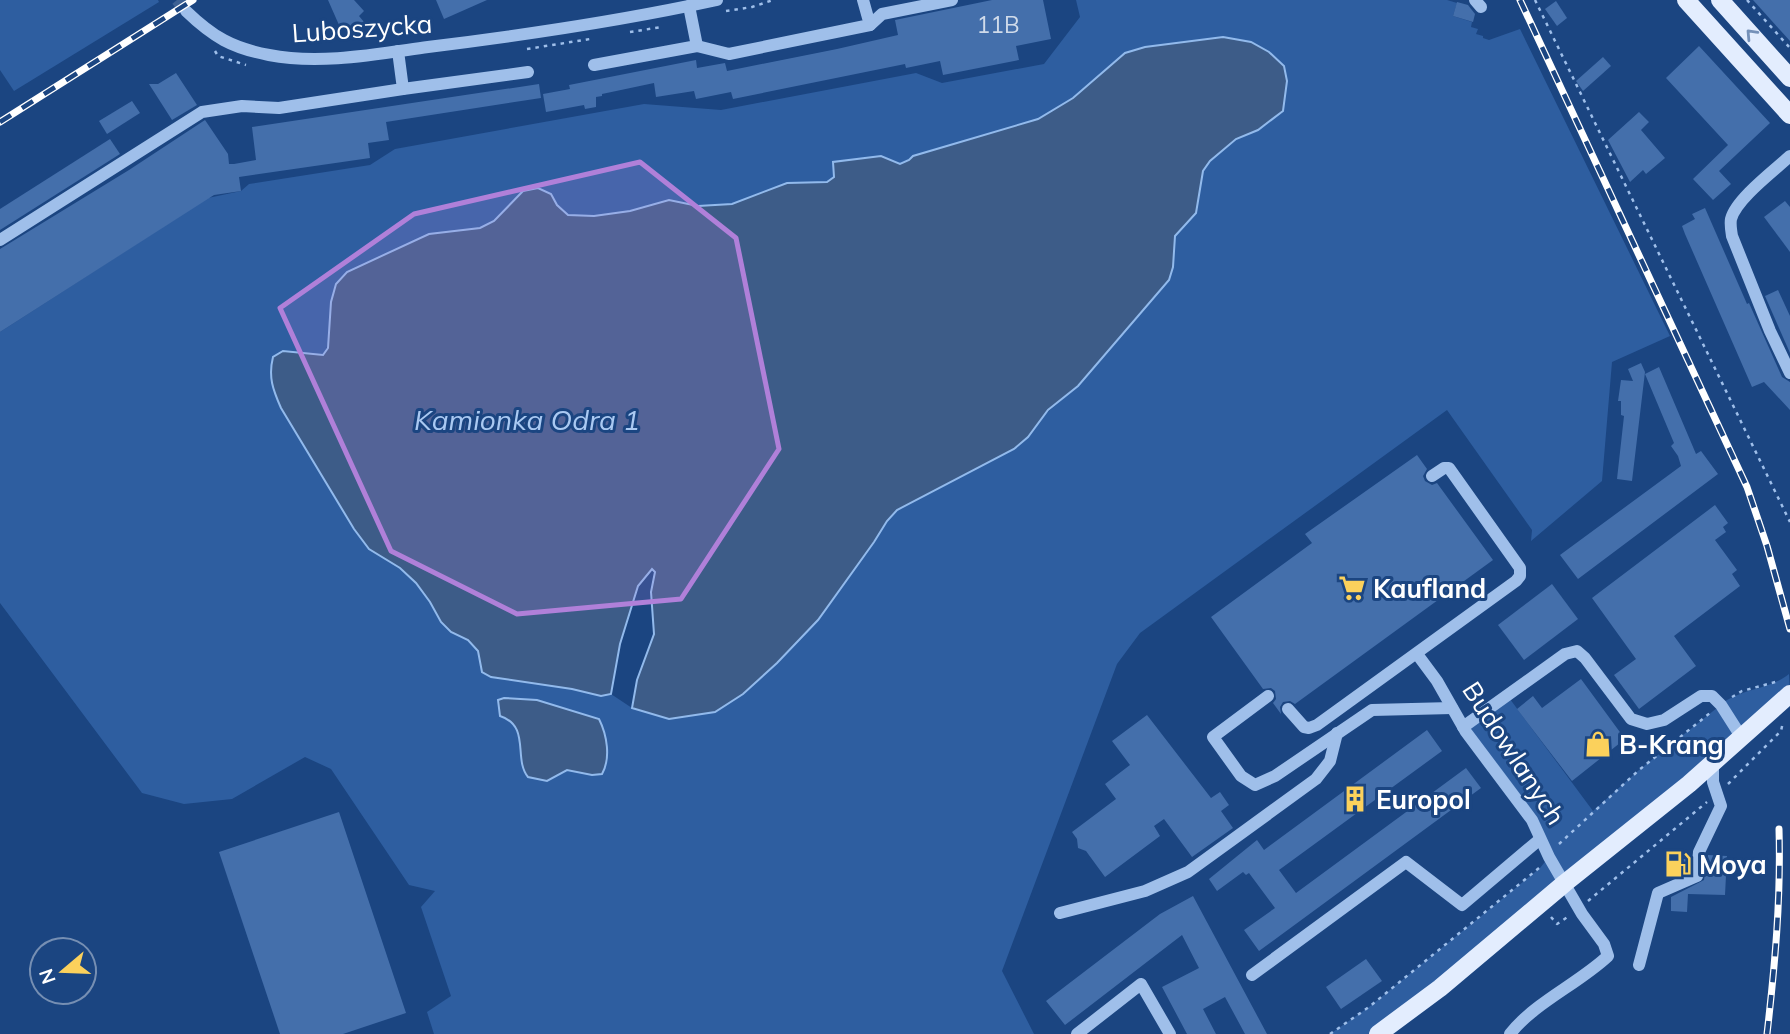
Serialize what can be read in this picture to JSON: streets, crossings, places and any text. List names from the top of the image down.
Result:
{
  "streets": {
    "street": ["Luboszycka", "Budowlanych"]
  },
  "water": ["Kamionka Odra 1"],
  "places": {
    "supermarket": ["Kaufland"],
    "shop": ["B-Krang"],
    "building": ["Europol"],
    "fuel station": ["Moya"]
  },
  "house_numbers": ["11B"],
  "north": "left"
}
